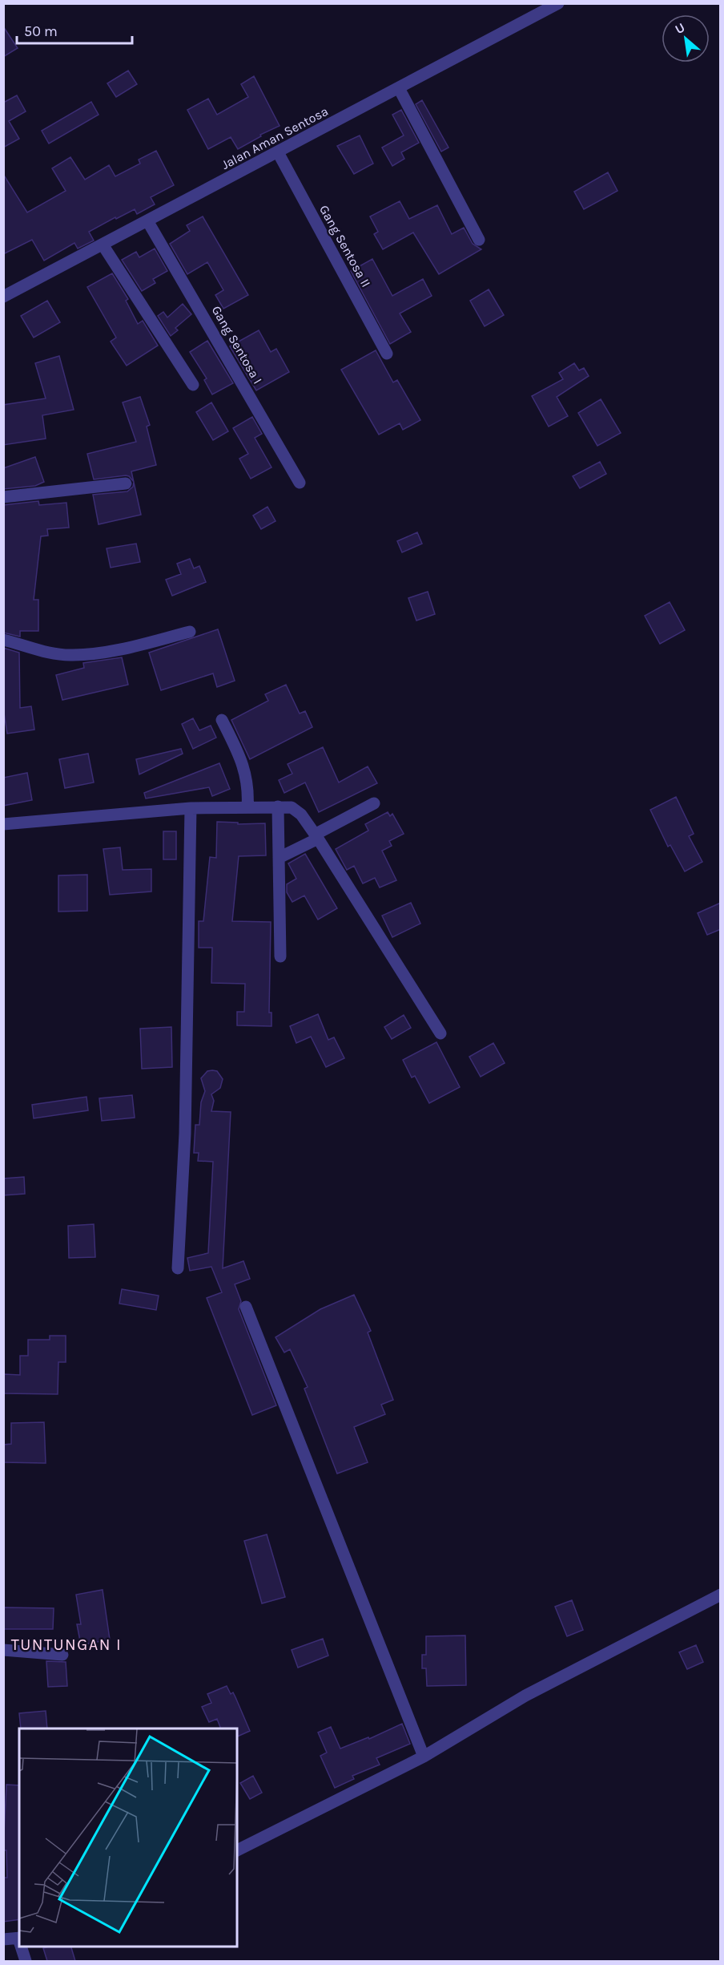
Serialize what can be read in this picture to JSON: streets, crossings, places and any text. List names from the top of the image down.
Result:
{
  "streets": {
    "street": ["Jalan Aman Sentosa", "Gang Sentosa II", "Gang Sentosa I"]
  },
  "crossings": [
    ["Jalan Aman Sentosa", "Gang Sentosa II"],
    ["Jalan Aman Sentosa", "Gang Sentosa I"]
  ],
  "districts": ["TUNTUNGAN I"],
  "scale_bar": "50 m",
  "north": "top left"
}
